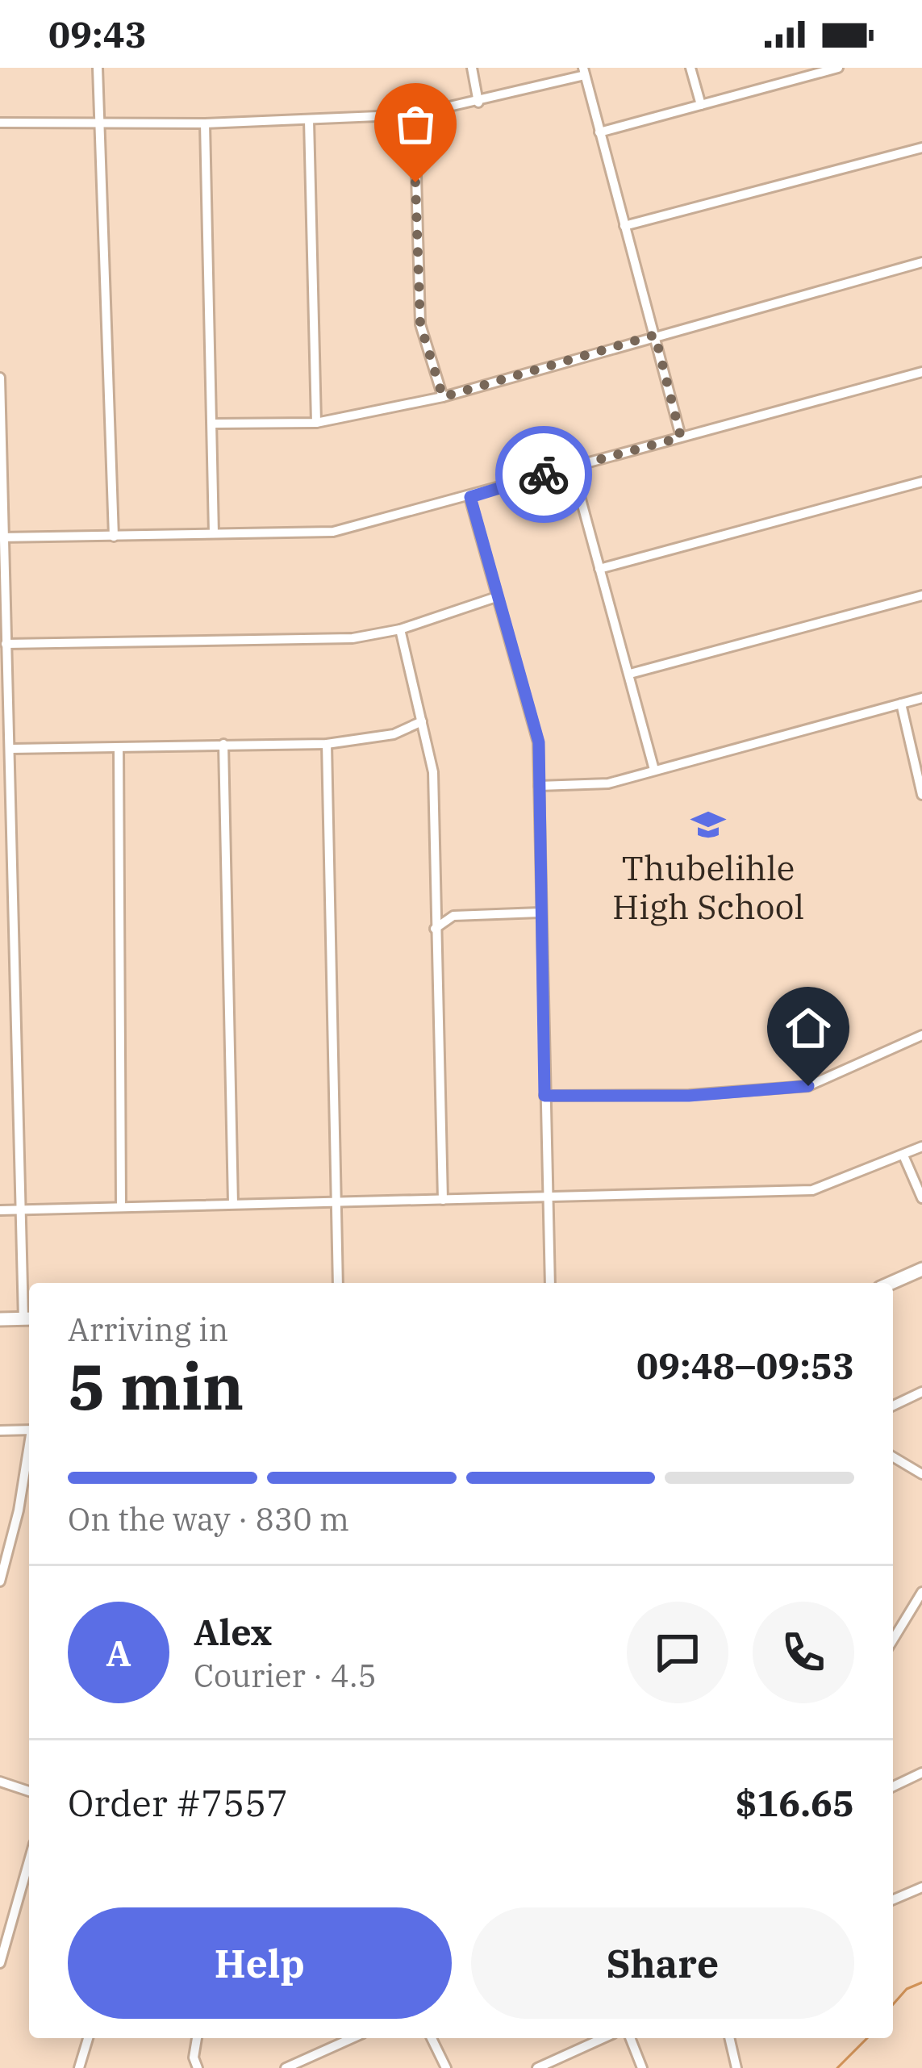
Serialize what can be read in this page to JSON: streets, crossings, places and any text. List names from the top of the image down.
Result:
{
  "places": {
    "school or university": ["Thubelihle High School"]
  },
  "page": {
    "status": "09:43",
    "heading": ["5 min", "Arriving in", "09:48–09:53"],
    "panel": [
      "Alex",
      "Courier · 4.5",
      "Order #7557",
      "$16.65"
    ],
    "bar": "On the way · 830 m",
    "round": "A",
    "buttons": ["Help", "Share"]
  }
}
